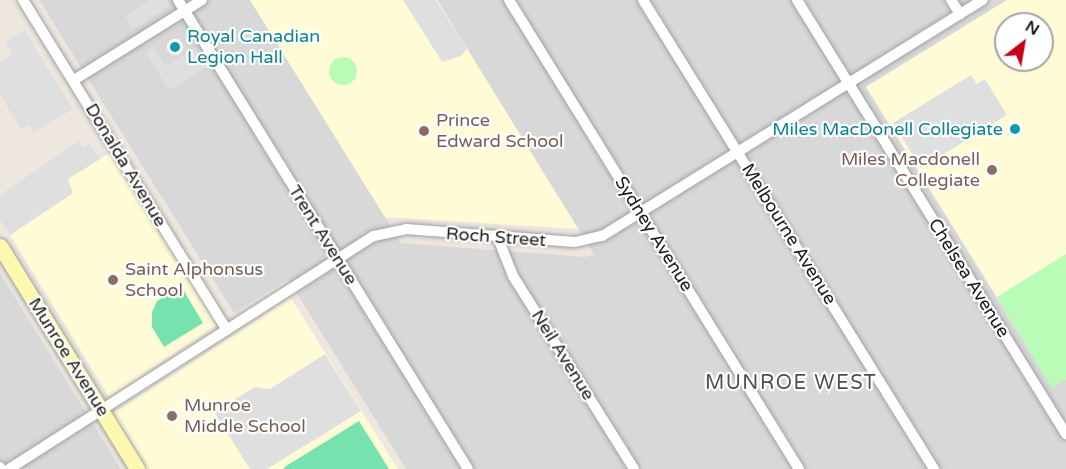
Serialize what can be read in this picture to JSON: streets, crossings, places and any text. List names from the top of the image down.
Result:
{
  "streets": {
    "street": [
      "Donalda Avenue",
      "Sydney Avenue",
      "Melbourne Avenue",
      "Trent Avenue",
      "Roch Street",
      "Chelsea Avenue",
      "Neil Avenue",
      "Munroe Avenue"
    ]
  },
  "crossings": [
    ["Donalda Avenue", "Roch Street"],
    ["Sydney Avenue", "Roch Street"],
    ["Melbourne Avenue", "Roch Street"],
    ["Trent Avenue", "Roch Street"],
    ["Roch Street", "Chelsea Avenue"],
    ["Roch Street", "Neil Avenue"],
    ["Roch Street", "Munroe Avenue"]
  ],
  "districts": ["MUNROE WEST"],
  "places": [
    "Royal Canadian Legion Hall",
    "Miles MacDonell Collegiate",
    "Prince Edward School",
    "Miles Macdonell Collegiate",
    "Saint Alphonsus School",
    "Munroe Middle School"
  ],
  "north": "top right"
}
